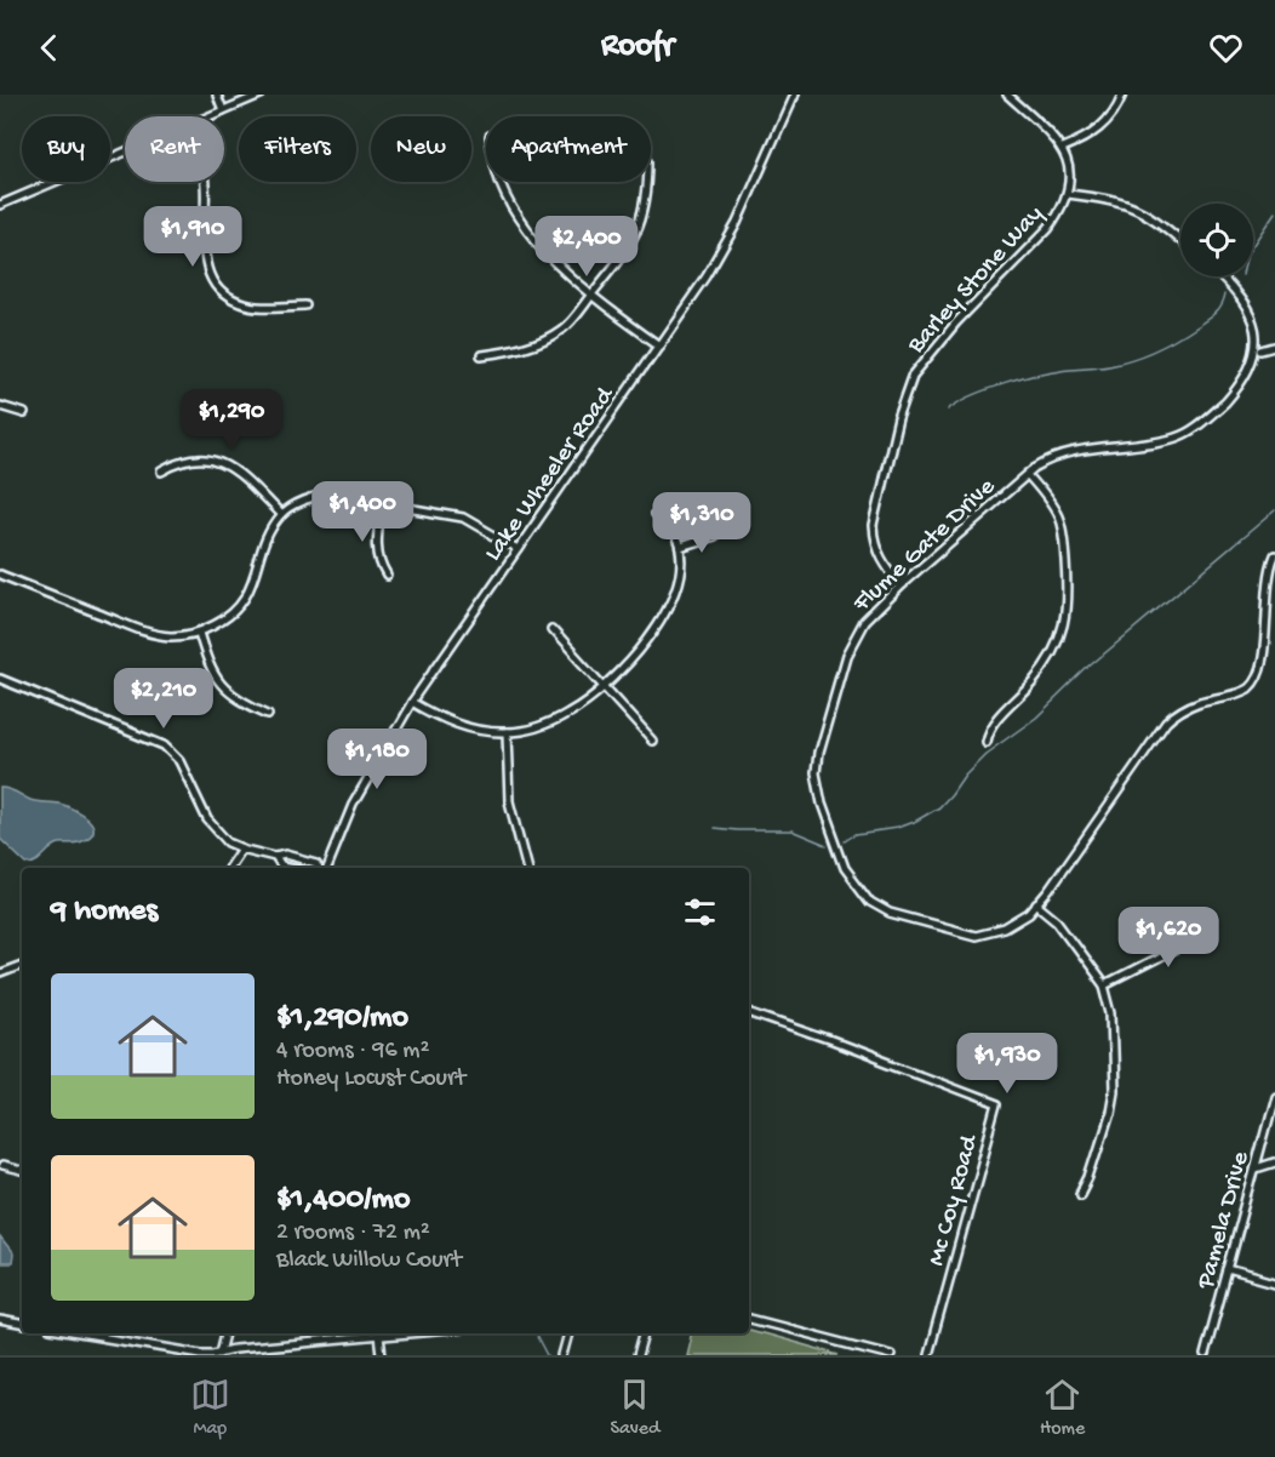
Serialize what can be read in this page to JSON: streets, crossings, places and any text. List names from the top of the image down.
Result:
{
  "streets": {
    "street": [
      "Barley Stone Way",
      "Lake Wheeler Road",
      "Flume Gate Drive",
      "Mc Coy Road",
      "Pamela Drive"
    ]
  },
  "crossings": [
    ["Barley Stone Way", "Flume Gate Drive"]
  ],
  "page": {
    "header": "Roofr",
    "chip": [
      "Buy",
      "Rent",
      "Filters",
      "New",
      "Apartment"
    ],
    "price": [
      "$1,910",
      "$2,400",
      "$1,290",
      "$1,400",
      "$1,310",
      "$2,210",
      "$1,180",
      "$1,620",
      "$1,930"
    ],
    "heading": "9 homes",
    "list": [
      {
        "name": "$1,290/mo",
        "note": "4 rooms · 96 m² · Honey Locust Court"
      },
      {
        "name": "$1,400/mo",
        "note": "2 rooms · 72 m² · Black Willow Court"
      }
    ],
    "tabs": ["Map", "Saved", "Home"]
  }
}
